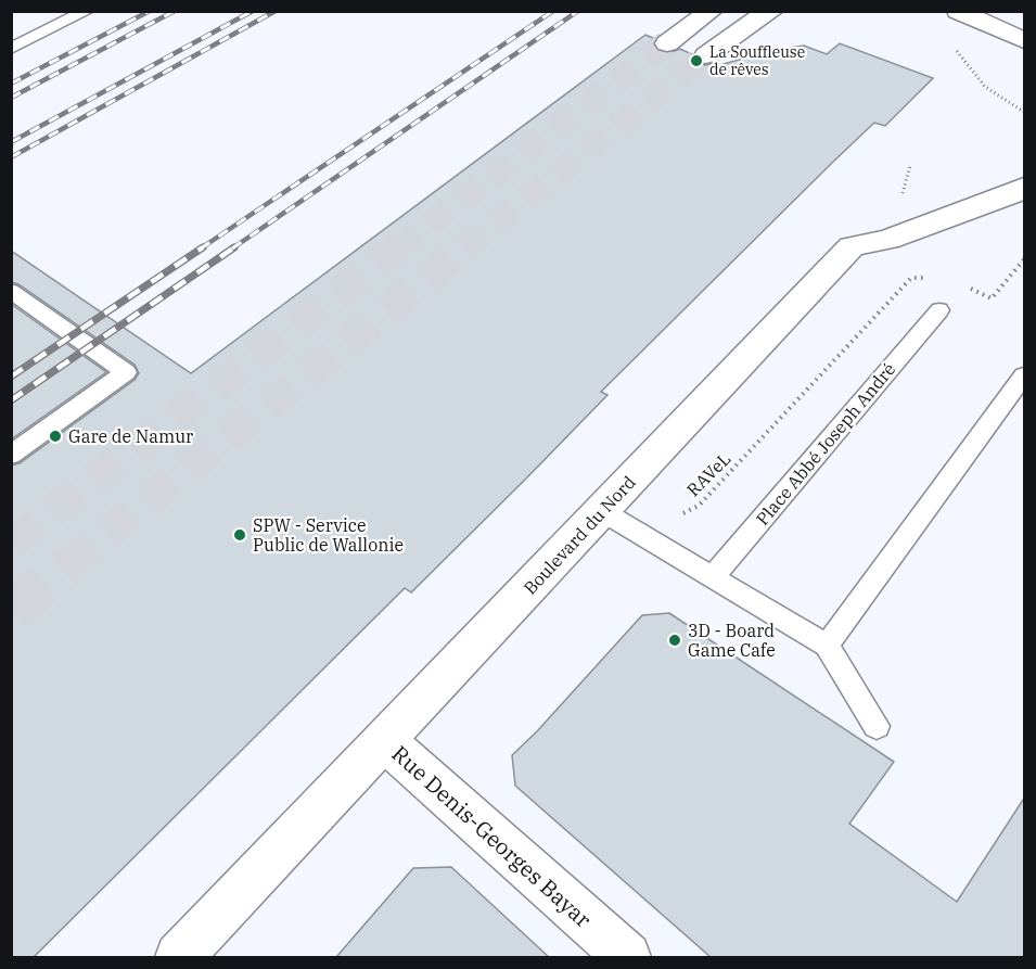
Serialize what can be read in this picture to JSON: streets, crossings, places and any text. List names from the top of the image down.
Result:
{
  "streets": {
    "street": ["Boulevard du Nord", "Rue Denis-Georges Bayar"],
    "lane": ["Place Abbé Joseph André"],
    "path": ["RAVeL"]
  },
  "crossings": [
    ["Boulevard du Nord", "Rue Denis-Georges Bayar"]
  ],
  "places": [
    "La Souffleuse de rêves",
    "Gare de Namur",
    "SPW - Service Public de Wallonie",
    "3D - Board Game Cafe"
  ]
}
